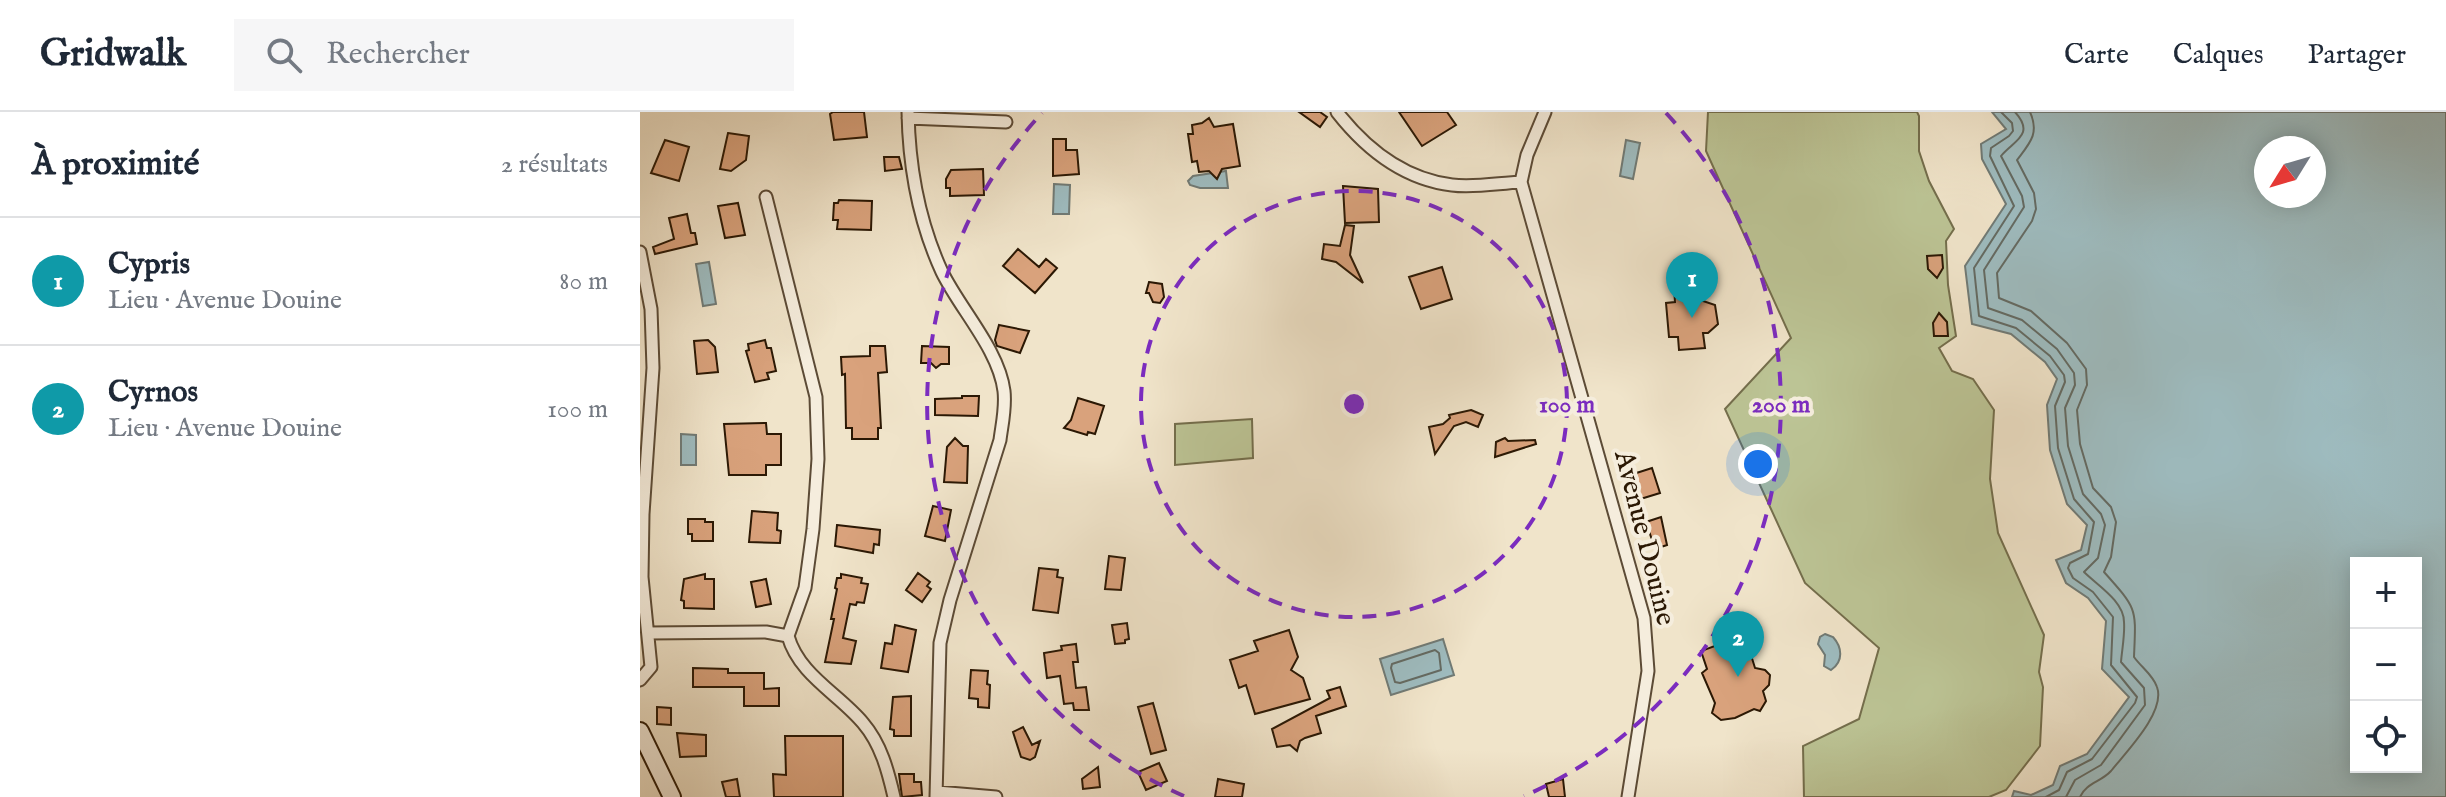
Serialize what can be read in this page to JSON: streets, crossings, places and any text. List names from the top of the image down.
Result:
{
  "streets": {
    "street": ["Avenue Douine"]
  },
  "north": "bottom left",
  "page": {
    "header": "Gridwalk",
    "search": "Rechercher",
    "nav": ["Carte", "Calques", "Partager"],
    "heading": ["À proximité", "2 résultats"],
    "list": [
      {
        "mark": "1",
        "name": "Cypris",
        "note": "Lieu · Avenue Douine",
        "value": "80 m"
      },
      {
        "mark": "2",
        "name": "Cyrnos",
        "note": "Lieu · Avenue Douine",
        "value": "100 m"
      }
    ],
    "pins": ["1", "2"],
    "map_buttons": ["+", "−"]
  },
  "rings": ["100 m", "200 m"]
}
